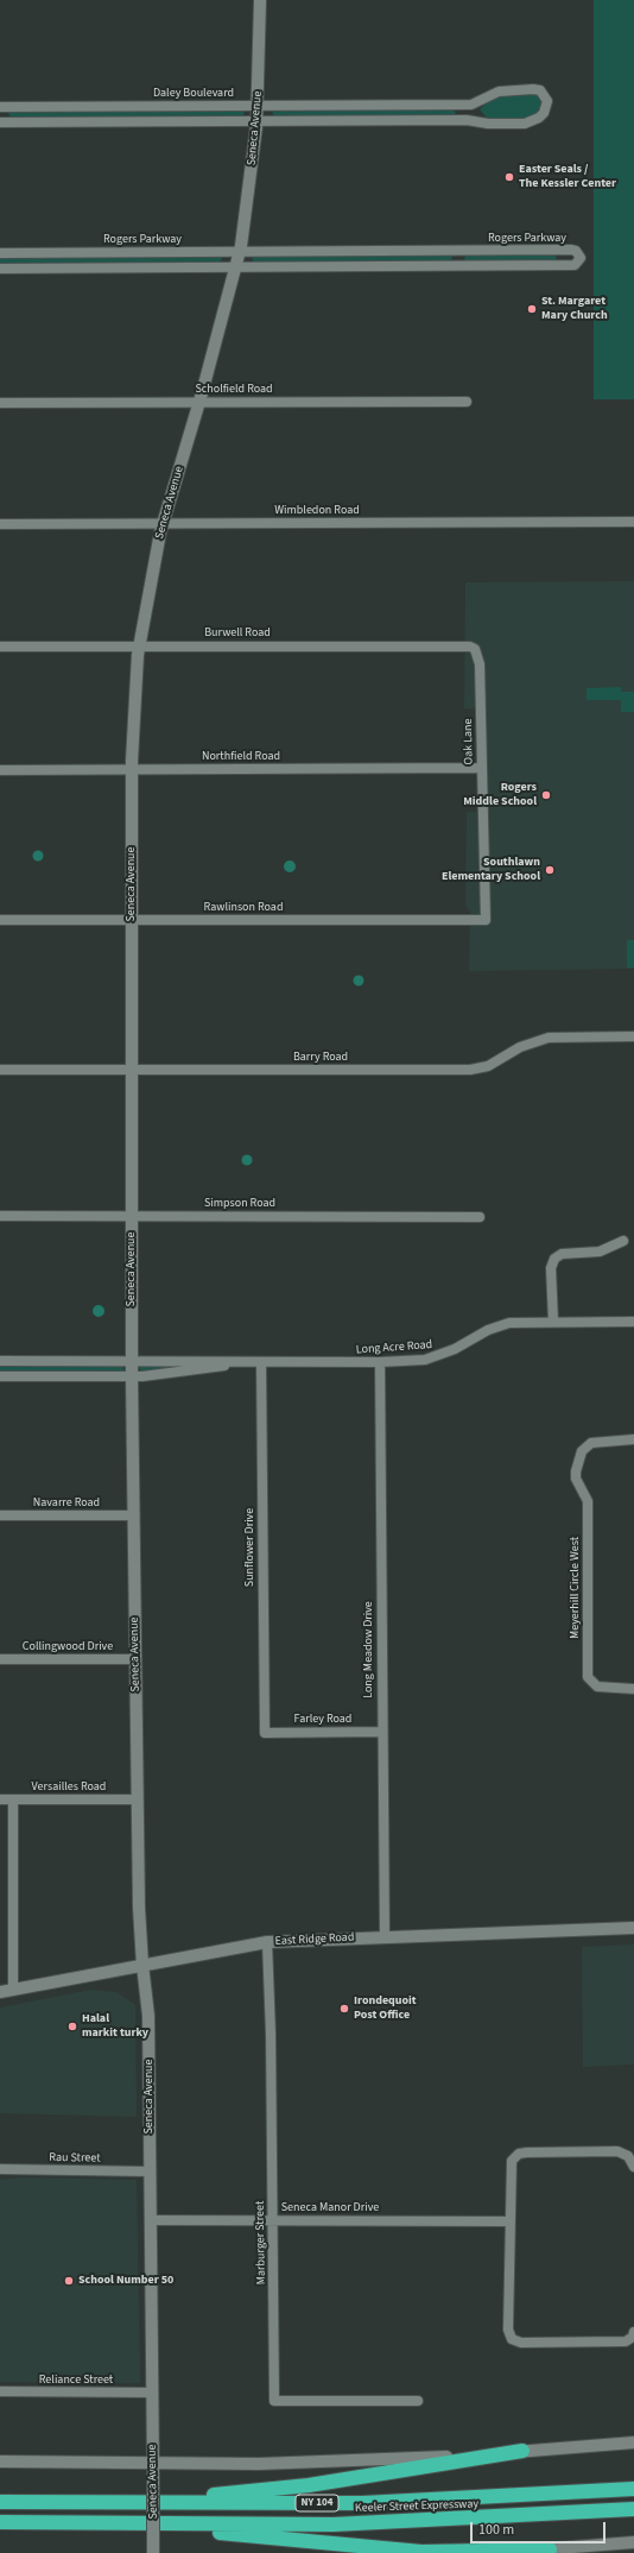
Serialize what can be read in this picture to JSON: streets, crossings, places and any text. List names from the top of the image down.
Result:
{
  "streets": {
    "highway": ["NY 104", "Keeler Street Expressway"],
    "main road": ["Seneca Avenue", "East Ridge Road"],
    "street": [
      "Daley Boulevard",
      "Rogers Parkway",
      "Scholfield Road",
      "Wimbledon Road",
      "Burwell Road",
      "Oak Lane",
      "Northfield Road",
      "Rawlinson Road",
      "Barry Road",
      "Simpson Road",
      "Long Acre Road",
      "Navarre Road",
      "Sunflower Drive",
      "Meyerhill Circle West",
      "Collingwood Drive",
      "Long Meadow Drive",
      "Farley Road",
      "Versailles Road",
      "Rau Street",
      "Seneca Manor Drive",
      "Marburger Street",
      "Reliance Street"
    ]
  },
  "crossings": [
    ["Daley Boulevard", "Seneca Avenue"],
    ["Seneca Avenue", "Rogers Parkway"],
    ["Seneca Avenue", "Scholfield Road"],
    ["Seneca Avenue", "Wimbledon Road"],
    ["Seneca Avenue", "Burwell Road"],
    ["Seneca Avenue", "Northfield Road"],
    ["Seneca Avenue", "Rawlinson Road"],
    ["Seneca Avenue", "Barry Road"],
    ["Seneca Avenue", "Simpson Road"],
    ["Seneca Avenue", "Long Acre Road"],
    ["Seneca Avenue", "Navarre Road"],
    ["Seneca Avenue", "Collingwood Drive"],
    ["Seneca Avenue", "Versailles Road"],
    ["Seneca Avenue", "East Ridge Road"],
    ["Seneca Avenue", "Rau Street"],
    ["Seneca Avenue", "Seneca Manor Drive"],
    ["Seneca Avenue", "Reliance Street"],
    ["Burwell Road", "Oak Lane"],
    ["Oak Lane", "Northfield Road"],
    ["Oak Lane", "Rawlinson Road"],
    ["Long Acre Road", "Sunflower Drive"],
    ["Long Acre Road", "Long Meadow Drive"],
    ["Sunflower Drive", "Farley Road"],
    ["Long Meadow Drive", "Farley Road"],
    ["Long Meadow Drive", "East Ridge Road"],
    ["East Ridge Road", "Marburger Street"],
    ["Seneca Manor Drive", "Marburger Street"]
  ],
  "places": [
    "Easter Seals / The Kessler Center",
    "St. Margaret Mary Church",
    "Rogers Middle School",
    "Southlawn Elementary School",
    "Irondequoit Post Office",
    "Halal markit turky",
    "School Number 50"
  ],
  "scale_bar": "100 m"
}
